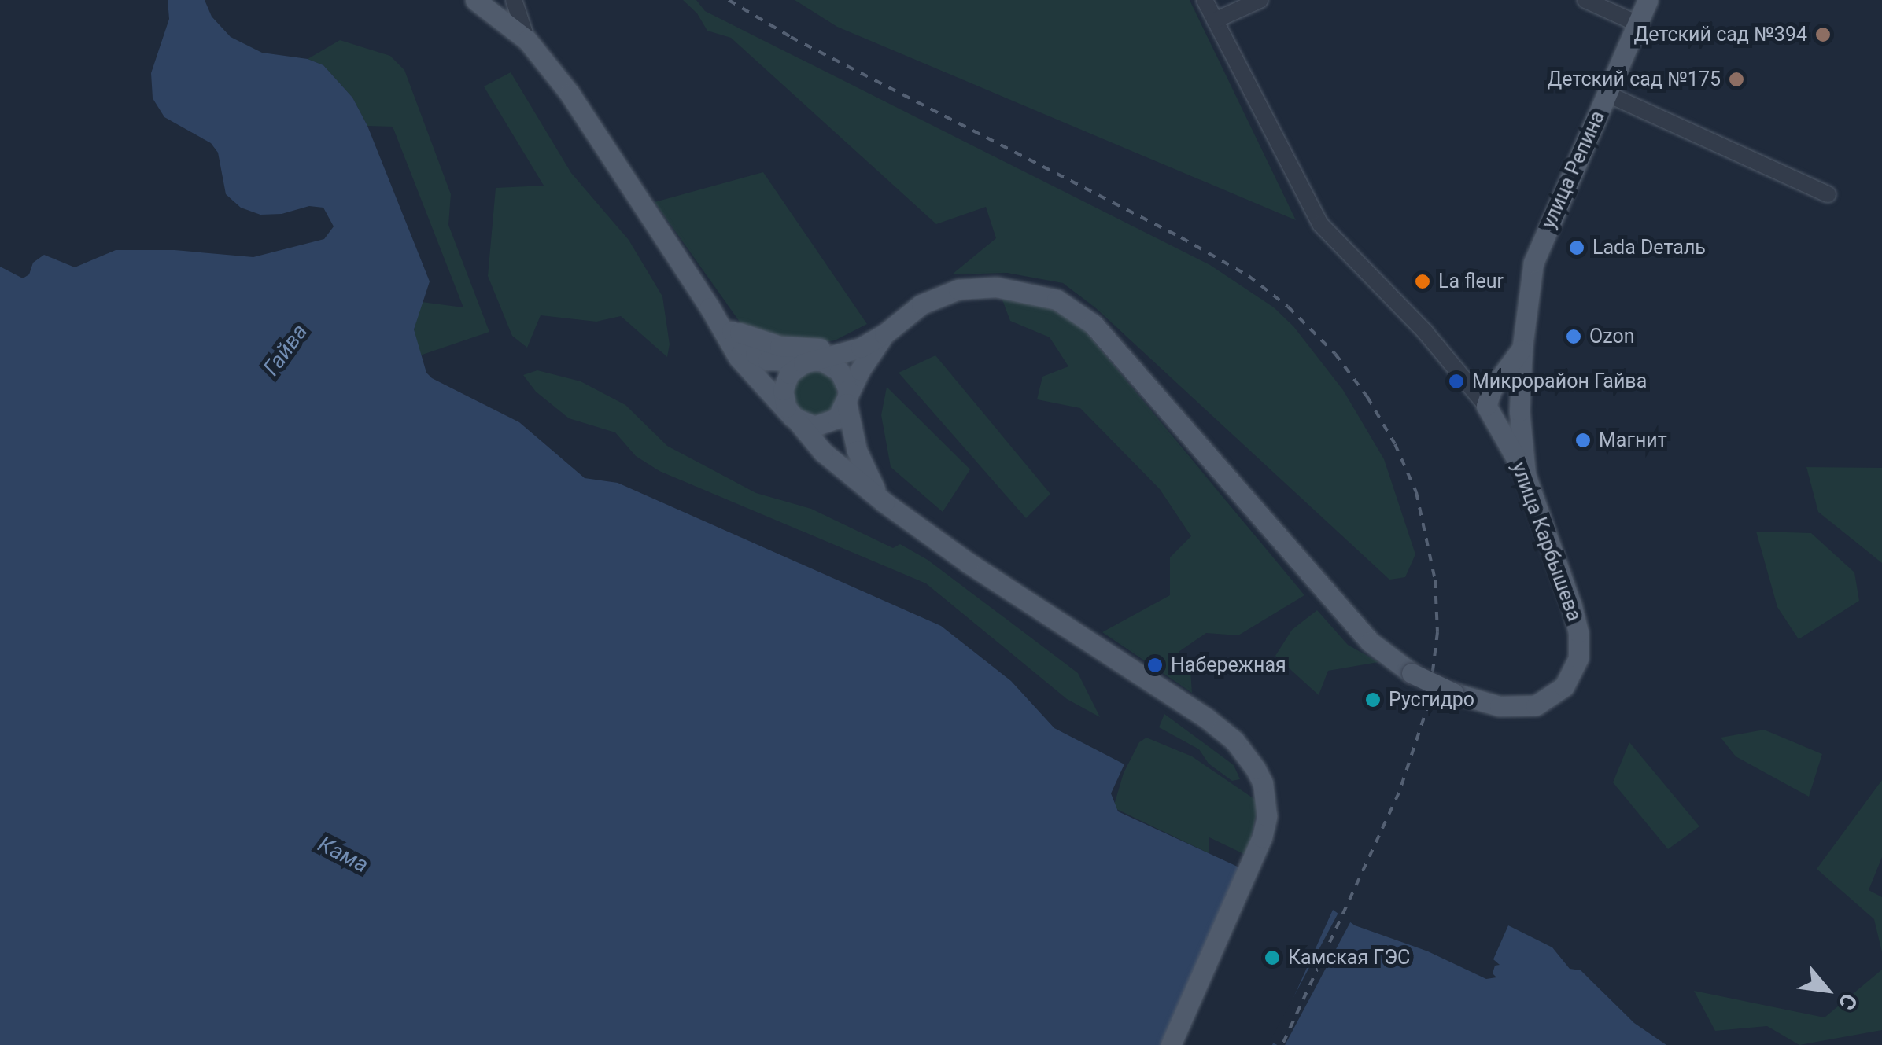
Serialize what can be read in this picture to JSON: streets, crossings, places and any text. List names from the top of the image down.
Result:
{
  "streets": {
    "main road": ["улица Репина", "улица Карбышева"]
  },
  "crossings": [
    ["улица Репина", "улица Карбышева"]
  ],
  "water": ["Гайва", "Кама"],
  "places": [
    "Детский сад №394",
    "Детский сад №175",
    "Lada Dеталь",
    "La fleur",
    "Ozon",
    "Микрорайон Гайва",
    "Магнит",
    "Набережная",
    "Русгидро",
    "Камская ГЭС"
  ],
  "north": "bottom right"
}
